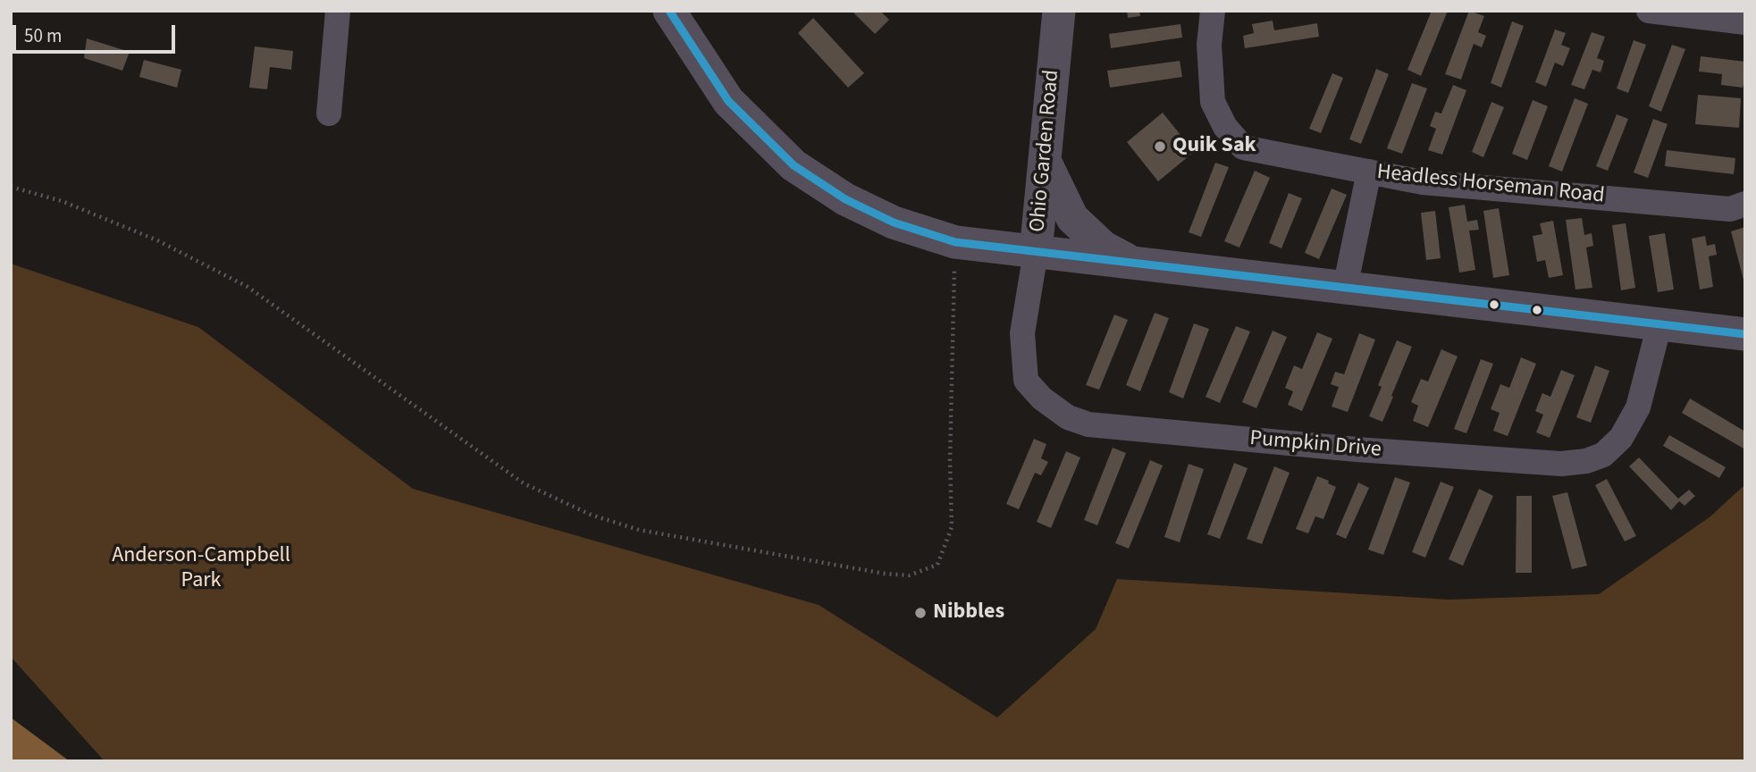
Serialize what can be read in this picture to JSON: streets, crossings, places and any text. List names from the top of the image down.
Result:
{
  "streets": {
    "street": ["Ohio Garden Road", "Headless Horseman Road", "Pumpkin Drive"]
  },
  "crossings": [
    ["Ohio Garden Road", "Pumpkin Drive"]
  ],
  "parks": ["Anderson-Campbell Park"],
  "places": ["Quik Sak", "Nibbles"],
  "scale_bar": "50 m"
}
